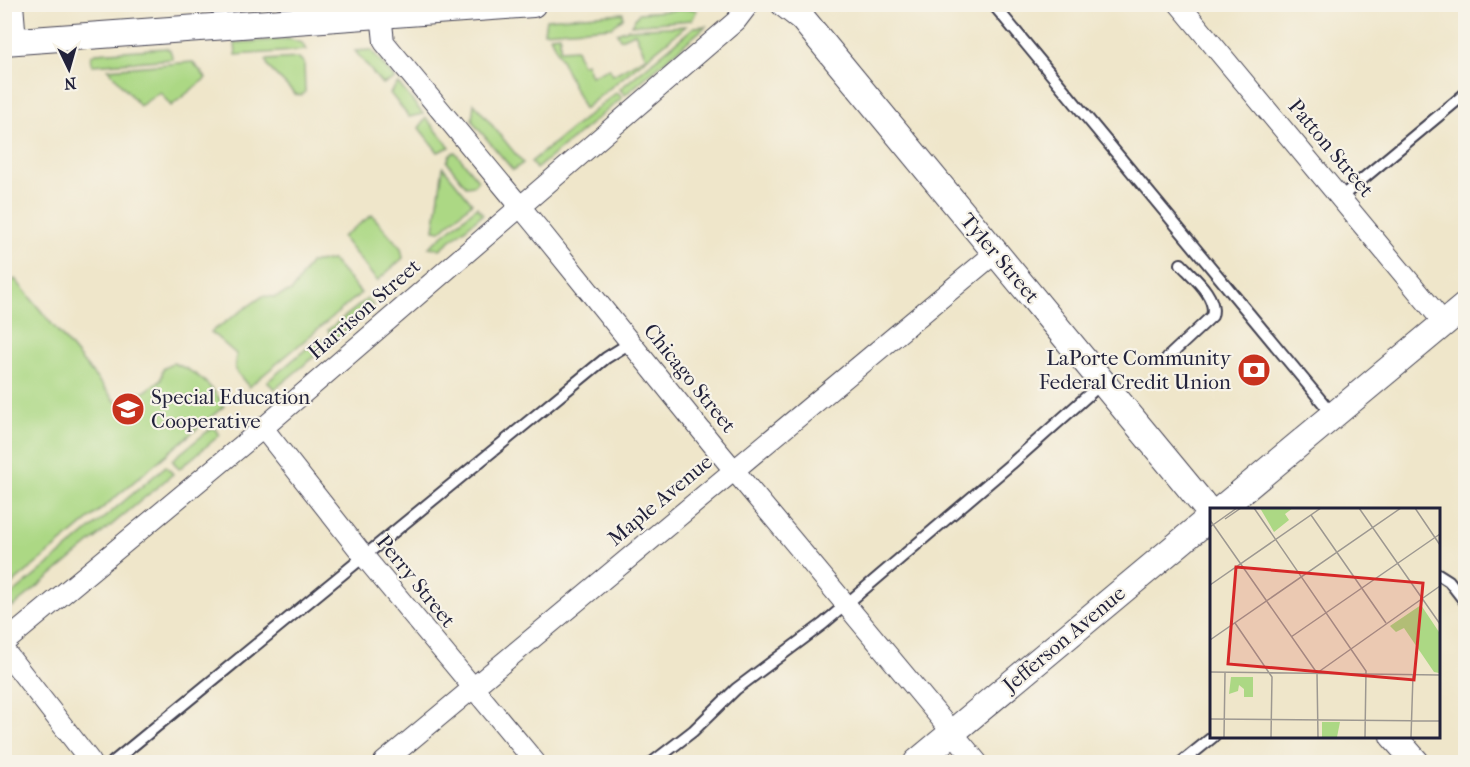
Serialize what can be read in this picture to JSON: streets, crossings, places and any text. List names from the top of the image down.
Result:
{
  "streets": {
    "street": [
      "Patton Street",
      "Tyler Street",
      "Harrison Street",
      "Chicago Street",
      "Maple Avenue",
      "Perry Street",
      "Jefferson Avenue"
    ]
  },
  "crossings": [
    ["Tyler Street", "Maple Avenue"],
    ["Harrison Street", "Chicago Street"],
    ["Harrison Street", "Perry Street"],
    ["Chicago Street", "Maple Avenue"],
    ["Chicago Street", "Jefferson Avenue"],
    ["Maple Avenue", "Perry Street"]
  ],
  "places": {
    "bank": ["LaPorte Community Federal Credit Union"],
    "school or university": ["Special Education Cooperative"]
  },
  "north": "bottom"
}
